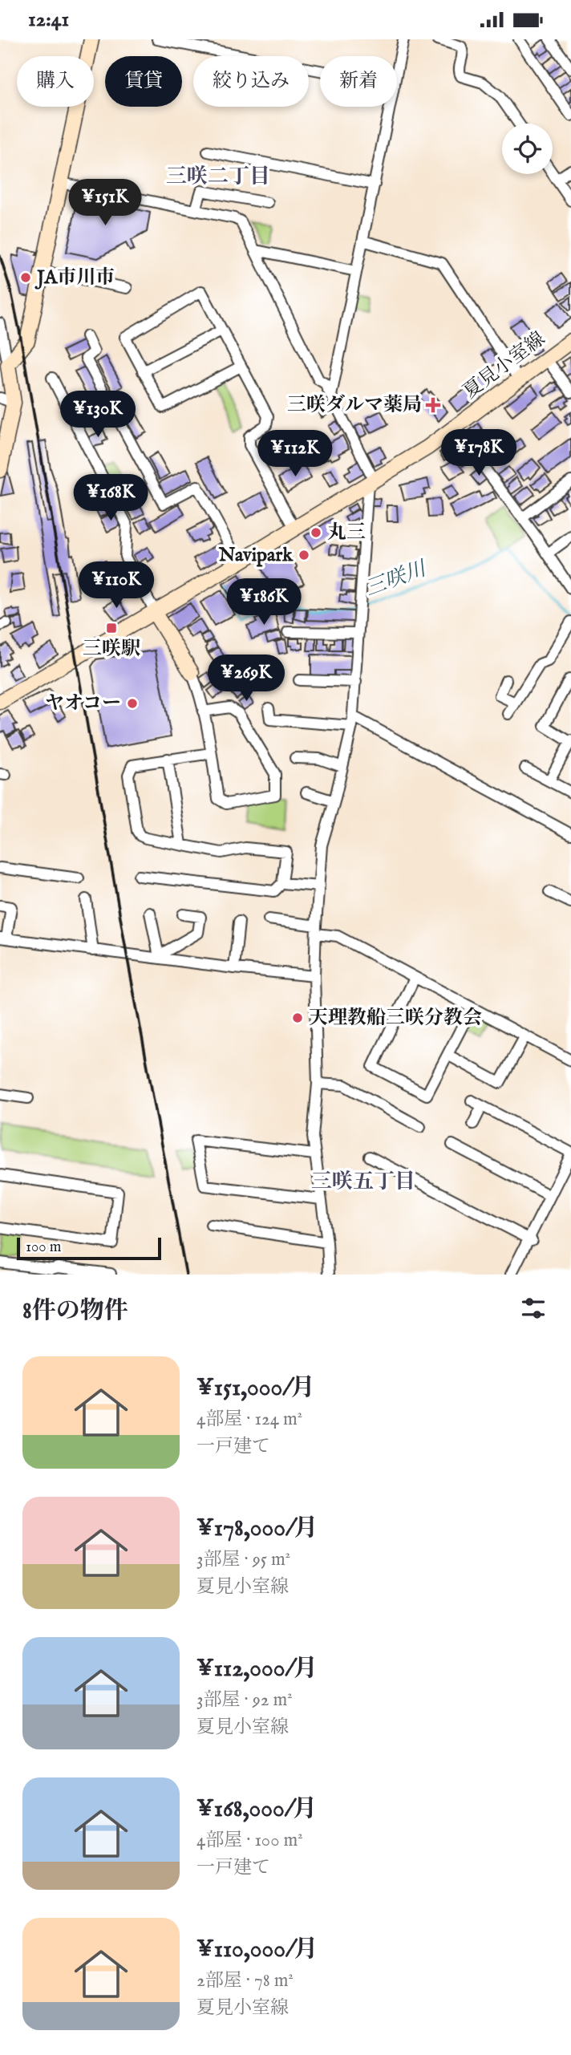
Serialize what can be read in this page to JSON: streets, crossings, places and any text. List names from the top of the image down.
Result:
{
  "streets": {
    "main road": ["夏見小室線"]
  },
  "districts": ["三咲二丁目", "三咲五丁目"],
  "water": ["三咲川"],
  "places": {
    "other": [
      "JA市川市",
      "丸三",
      "Navipark",
      "ヤオコー",
      "天理教船三咲分教会"
    ],
    "health": ["三咲ダルマ薬局"],
    "transit": ["三咲駅"]
  },
  "scale_bar": "100 m",
  "page": {
    "status": "12:41",
    "chip": [
      "購入",
      "賃貸",
      "絞り込み",
      "新着"
    ],
    "price": [
      "¥151K",
      "¥130K",
      "¥178K",
      "¥112K",
      "¥168K",
      "¥110K",
      "¥186K",
      "¥269K"
    ],
    "scale": "100 m",
    "heading": "8件の物件",
    "list": [
      {
        "name": "¥151,000/月",
        "note": "4部屋 · 124 m² · 一戸建て"
      },
      {
        "name": "¥178,000/月",
        "note": "3部屋 · 95 m² · 夏見小室線"
      },
      {
        "name": "¥112,000/月",
        "note": "3部屋 · 92 m² · 夏見小室線"
      },
      {
        "name": "¥168,000/月",
        "note": "4部屋 · 100 m² · 一戸建て"
      },
      {
        "name": "¥110,000/月",
        "note": "2部屋 · 78 m² · 夏見小室線"
      }
    ]
  }
}
